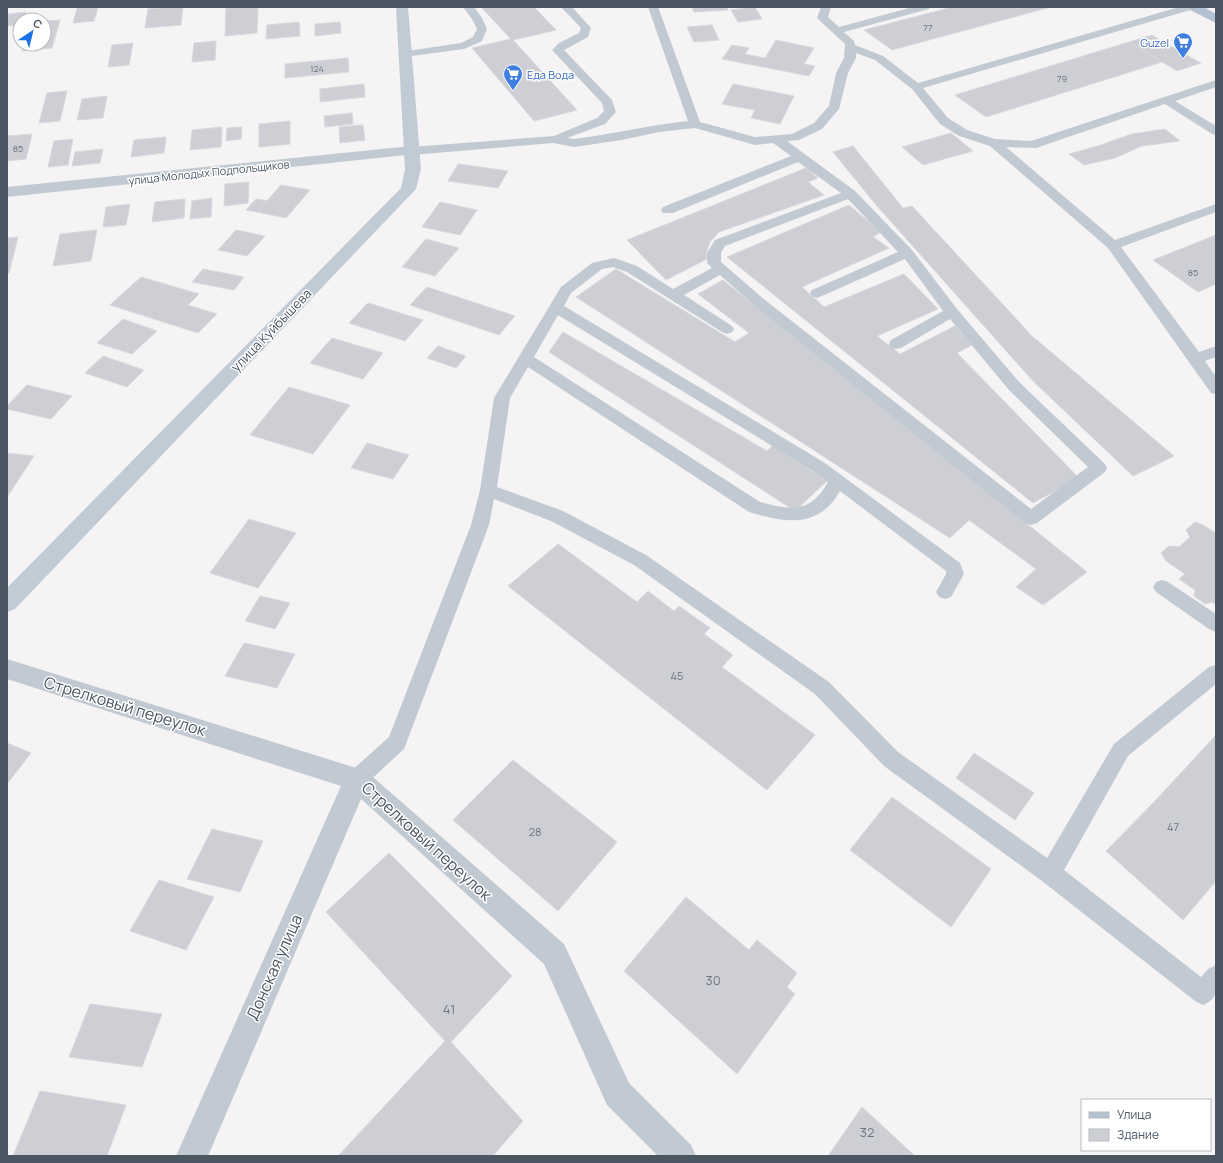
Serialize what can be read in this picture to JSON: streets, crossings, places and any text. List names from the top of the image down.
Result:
{
  "streets": {
    "main road": ["улица Куйбышева"],
    "street": ["улица Молодых Подпольщиков", "Стрелковый переулок", "Донская улица"]
  },
  "crossings": [
    ["улица Молодых Подпольщиков", "улица Куйбышева"],
    ["Стрелковый переулок", "Донская улица"]
  ],
  "places": {
    "supermarket": ["Guzel", "Еда Вода"]
  },
  "house_numbers": [
    "77",
    "124",
    "79",
    "85",
    "85",
    "45",
    "47",
    "28",
    "30",
    "41",
    "32"
  ],
  "legend": ["Улица", "Здание"],
  "north": "top right"
}
